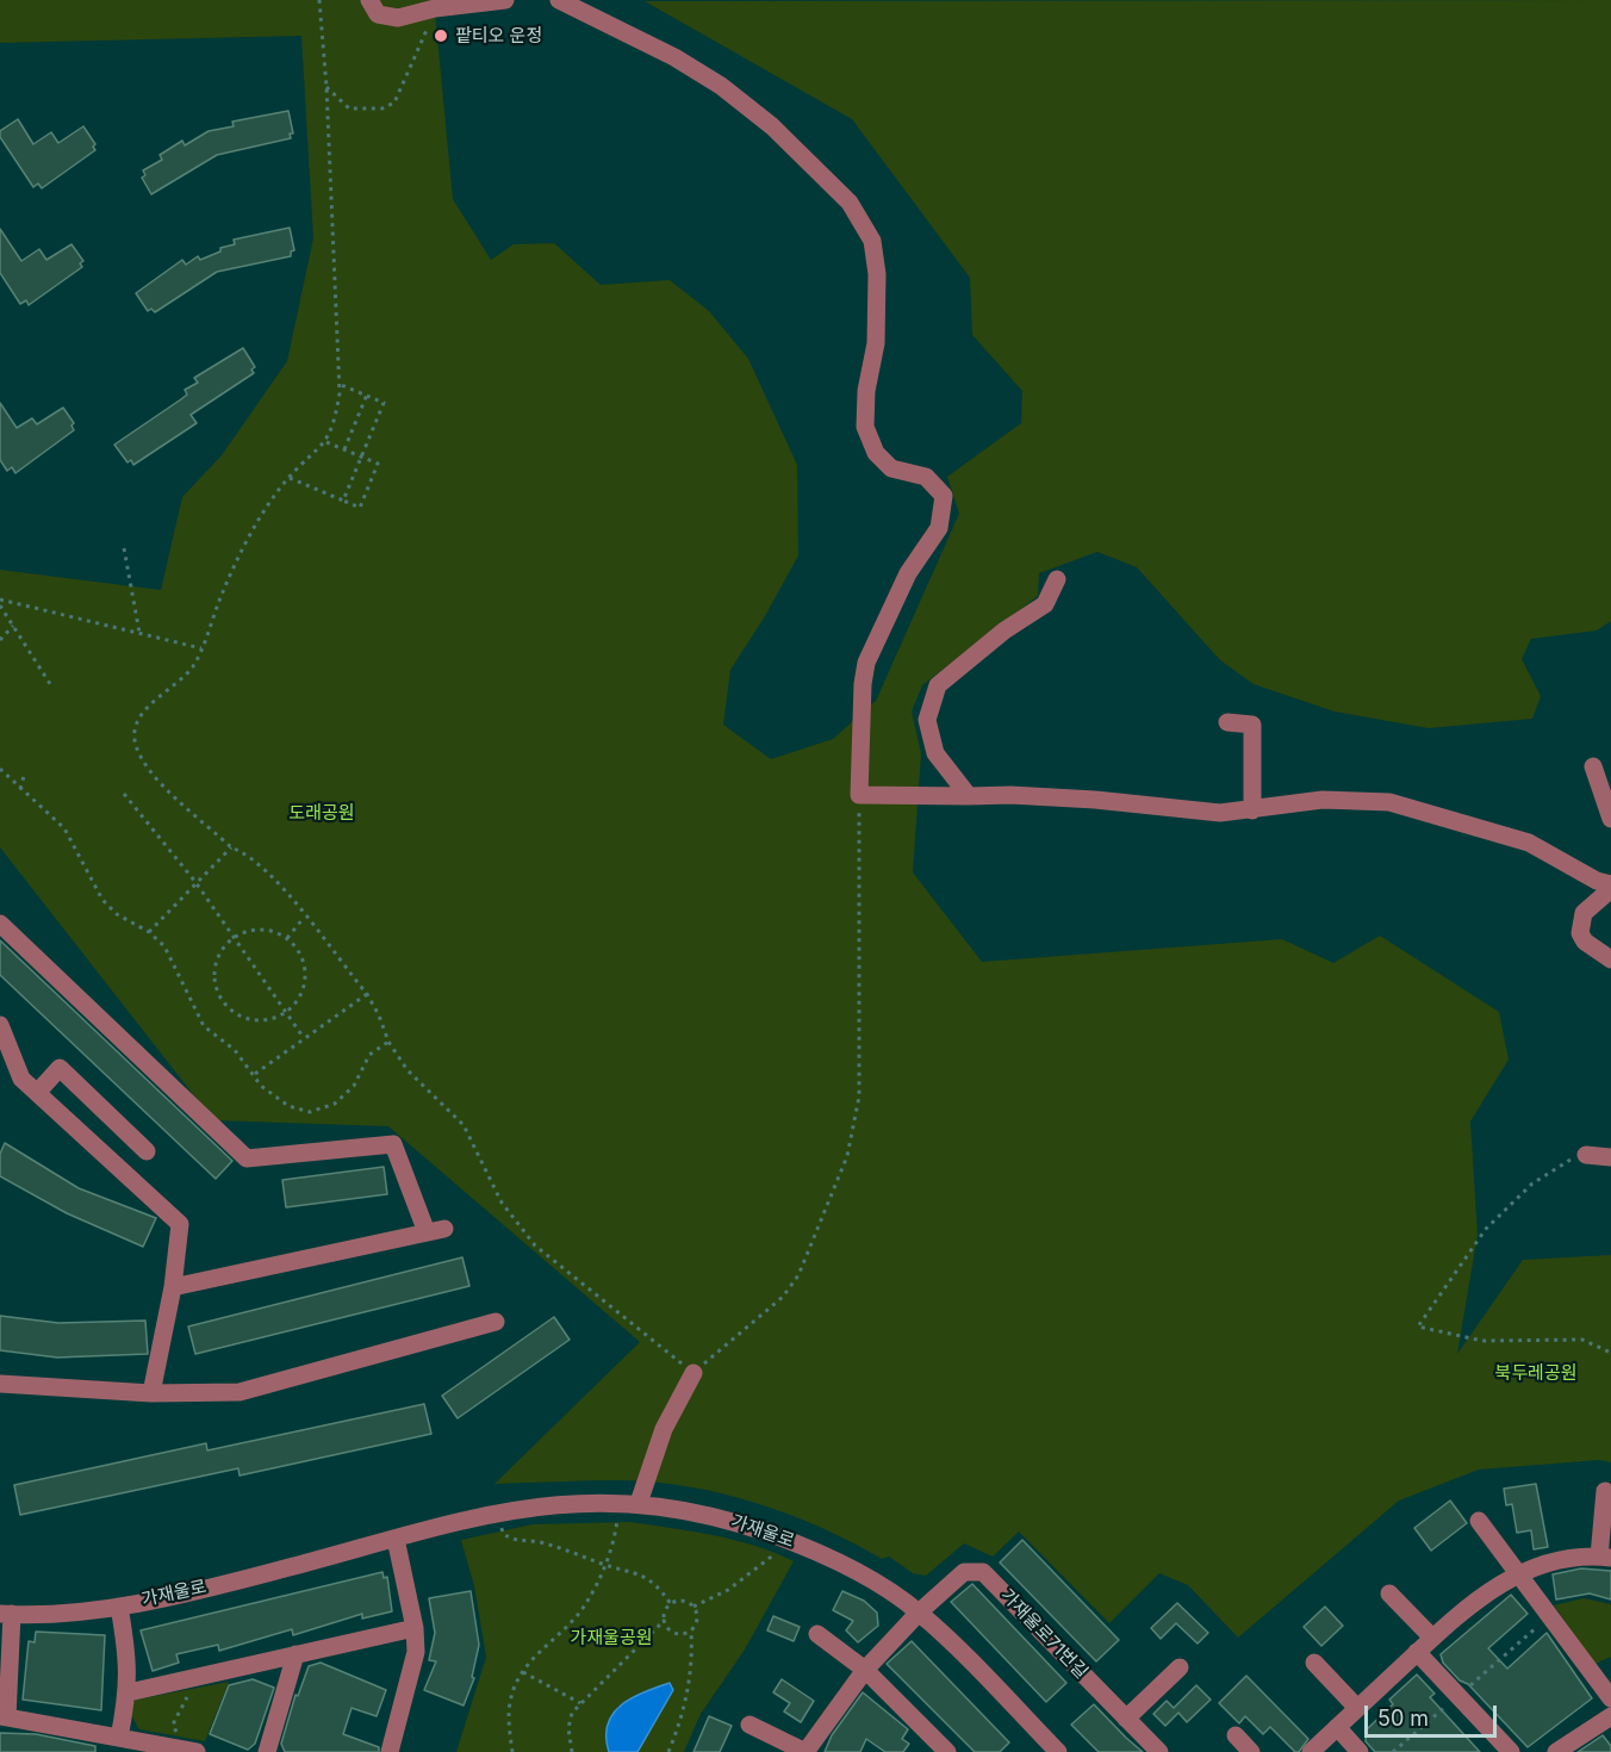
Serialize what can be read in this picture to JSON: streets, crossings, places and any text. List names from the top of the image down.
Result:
{
  "streets": {
    "street": ["가재울로", "가재울로71번길"]
  },
  "crossings": [
    ["가재울로", "가재울로71번길"]
  ],
  "parks": ["도래공원", "북두레공원", "가재울공원"],
  "places": ["팥티오 운정"],
  "scale_bar": "50 m"
}
